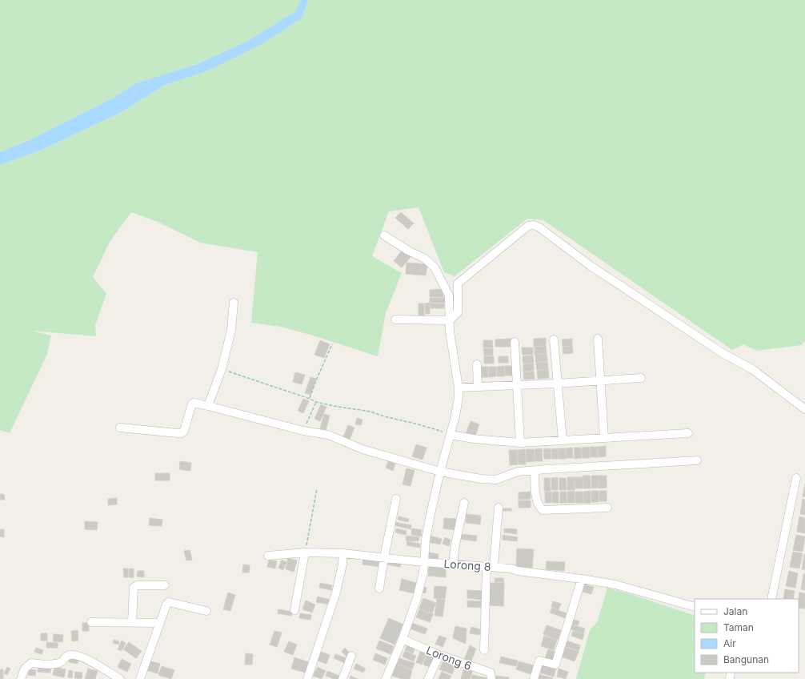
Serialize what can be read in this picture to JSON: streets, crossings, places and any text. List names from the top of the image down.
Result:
{
  "streets": {
    "street": ["Lorong 8", "Lorong 6"]
  },
  "legend": [
    "Jalan",
    "Taman",
    "Air",
    "Bangunan"
  ]
}
